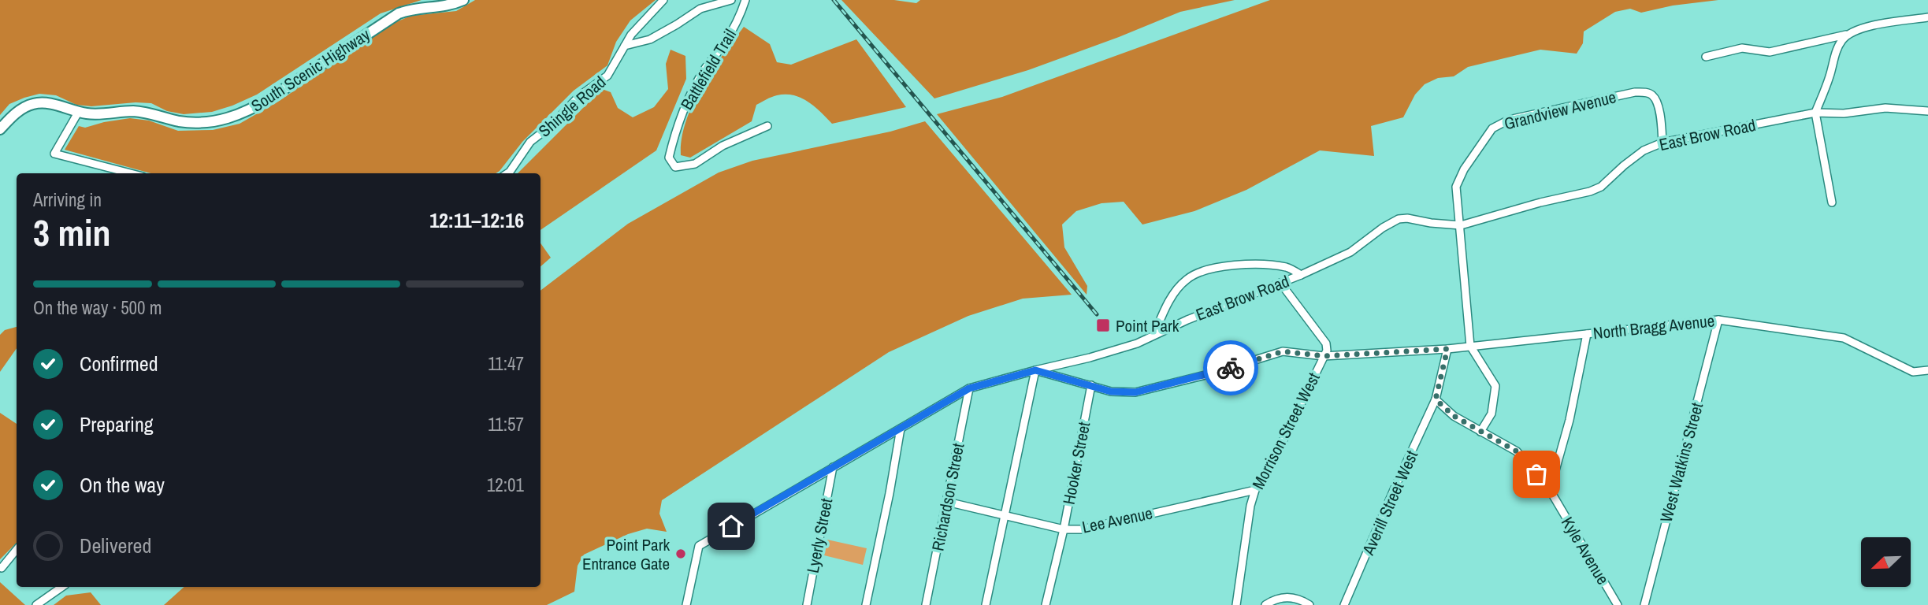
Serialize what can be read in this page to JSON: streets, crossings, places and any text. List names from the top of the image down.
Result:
{
  "streets": {
    "main road": ["South Scenic Highway"],
    "street": [
      "Battlefield Trail",
      "Shingle Road",
      "Grandview Avenue",
      "East Brow Road",
      "North Bragg Avenue",
      "Morrison Street West",
      "West Watkins Street",
      "Hooker Street",
      "Richardson Street",
      "Averill Street West",
      "Lee Avenue",
      "Lyerly Street",
      "Kyle Avenue"
    ]
  },
  "crossings": [
    ["Grandview Avenue", "East Brow Road"],
    ["East Brow Road", "Richardson Street"],
    ["East Brow Road", "Lyerly Street"],
    ["North Bragg Avenue", "West Watkins Street"],
    ["North Bragg Avenue", "Averill Street West"],
    ["Morrison Street West", "Lee Avenue"],
    ["Hooker Street", "Lee Avenue"],
    ["Richardson Street", "Lee Avenue"],
    ["Averill Street West", "Kyle Avenue"]
  ],
  "places": {
    "transit": ["Point Park"],
    "other": ["Point Park Entrance Gate"]
  },
  "north": "bottom left",
  "page": {
    "heading": ["3 min", "Arriving in", "12:11–12:16"],
    "bar": "On the way · 500 m",
    "list": [
      ["Confirmed", "11:47"],
      ["Preparing", "11:57"],
      ["On the way", "12:01"],
      "Delivered"
    ]
  }
}
